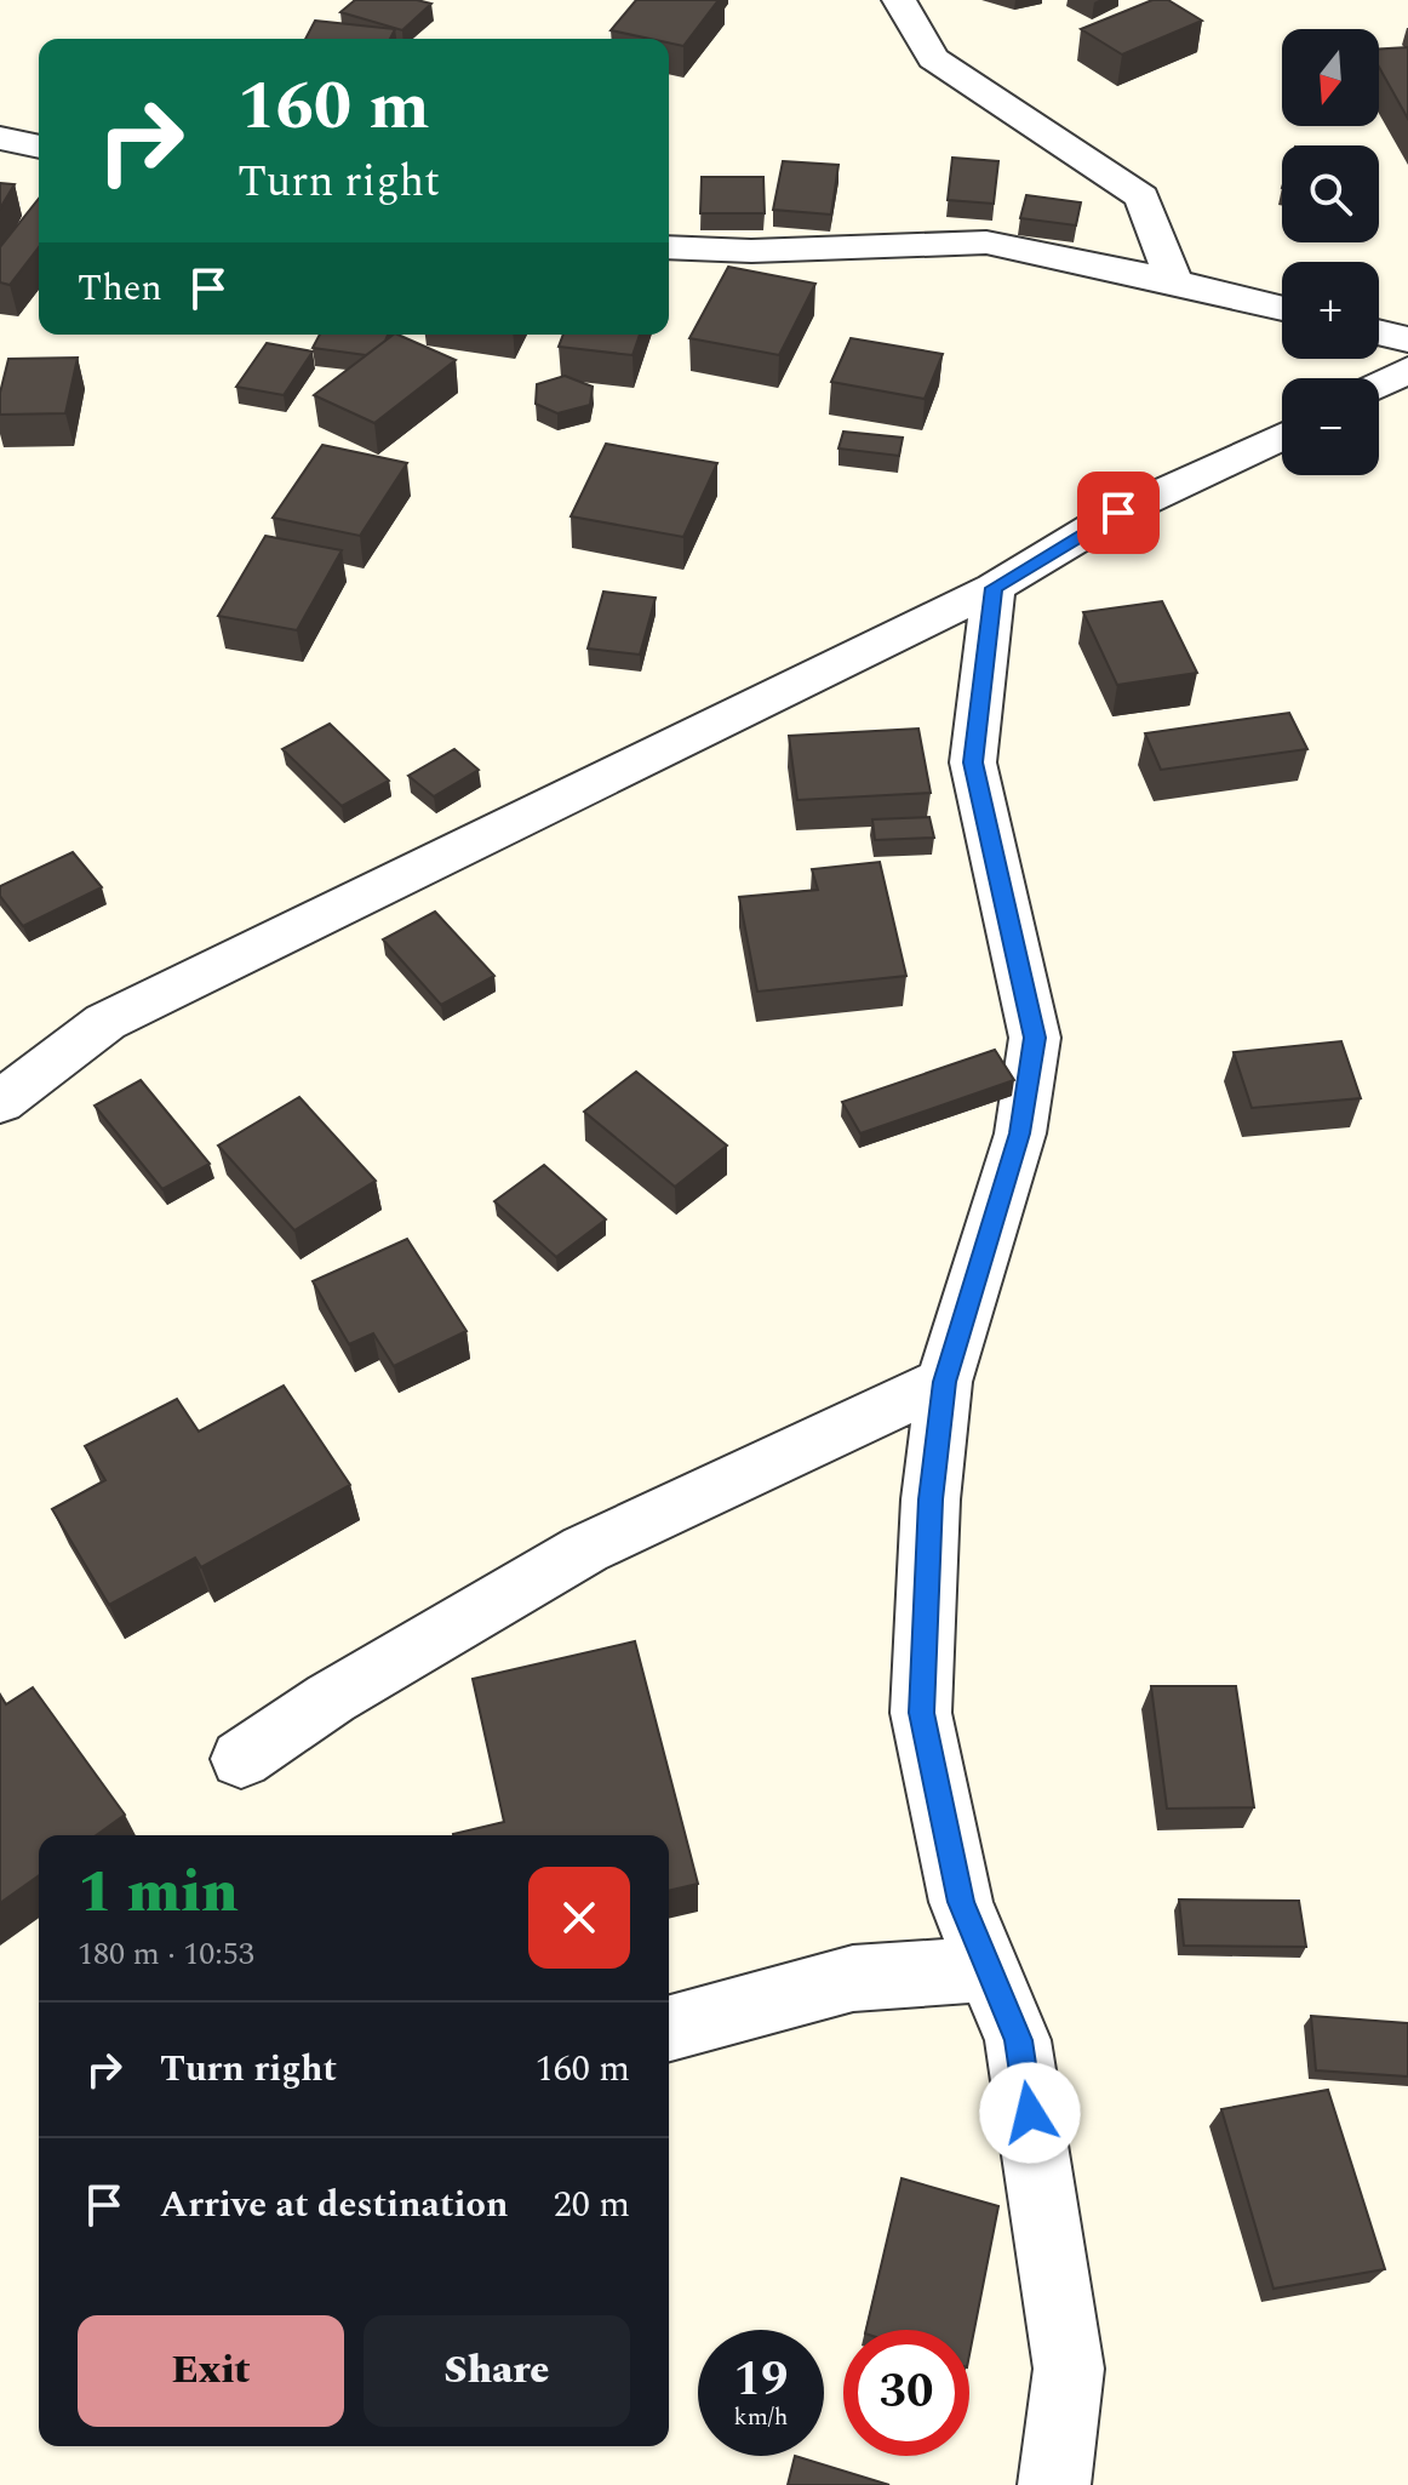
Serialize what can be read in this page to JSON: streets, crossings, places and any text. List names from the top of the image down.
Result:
{
  "north": "bottom",
  "page": {
    "map_buttons": ["+", "−"],
    "turn": ["160 m", "Turn right"],
    "then": "Then",
    "heading": ["1 min", "180 m · 10:53"],
    "list": [
      {
        "name": "Turn right",
        "value": "160 m"
      },
      {
        "name": "Arrive at destination",
        "value": "20 m"
      }
    ],
    "buttons": ["Exit", "Share"],
    "speed": "19 km/h",
    "limit": "30"
  }
}
